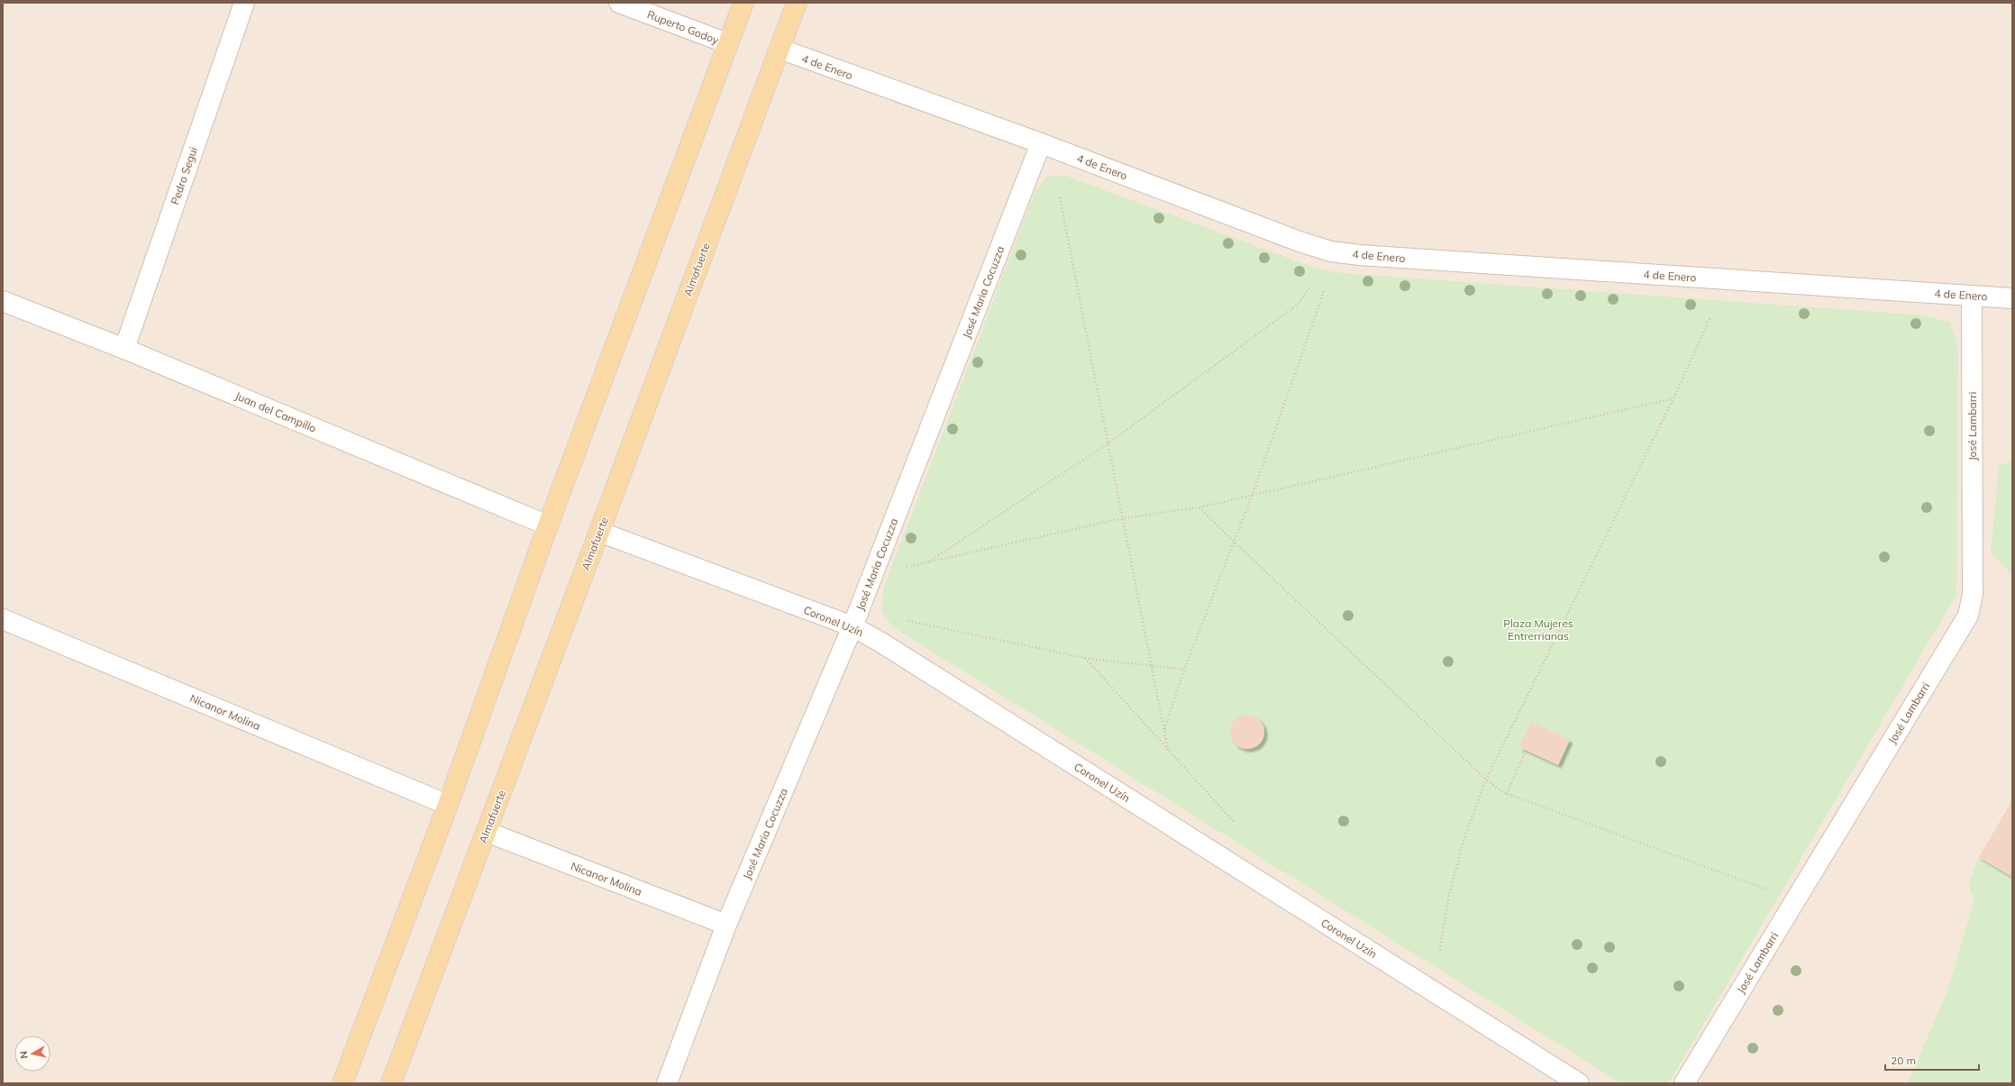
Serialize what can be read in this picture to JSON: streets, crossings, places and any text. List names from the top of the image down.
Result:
{
  "streets": {
    "main road": ["Almafuerte"],
    "street": [
      "Ruperto Godoy",
      "4 de Enero",
      "Pedro Segui",
      "José Maria Cocuzza",
      "Juan del Campillo",
      "José Lambarri",
      "Coronel Uzín",
      "Nicanor Molina"
    ]
  },
  "crossings": [
    ["4 de Enero", "Almafuerte"],
    ["4 de Enero", "José Maria Cocuzza"],
    ["4 de Enero", "José Lambarri"],
    ["Pedro Segui", "Juan del Campillo"],
    ["Almafuerte", "Coronel Uzín"],
    ["Almafuerte", "Nicanor Molina"],
    ["José Maria Cocuzza", "Coronel Uzín"],
    ["José Maria Cocuzza", "Nicanor Molina"]
  ],
  "parks": ["Plaza Mujeres Entrerrianas"],
  "scale_bar": "20 m",
  "north": "left"
}
